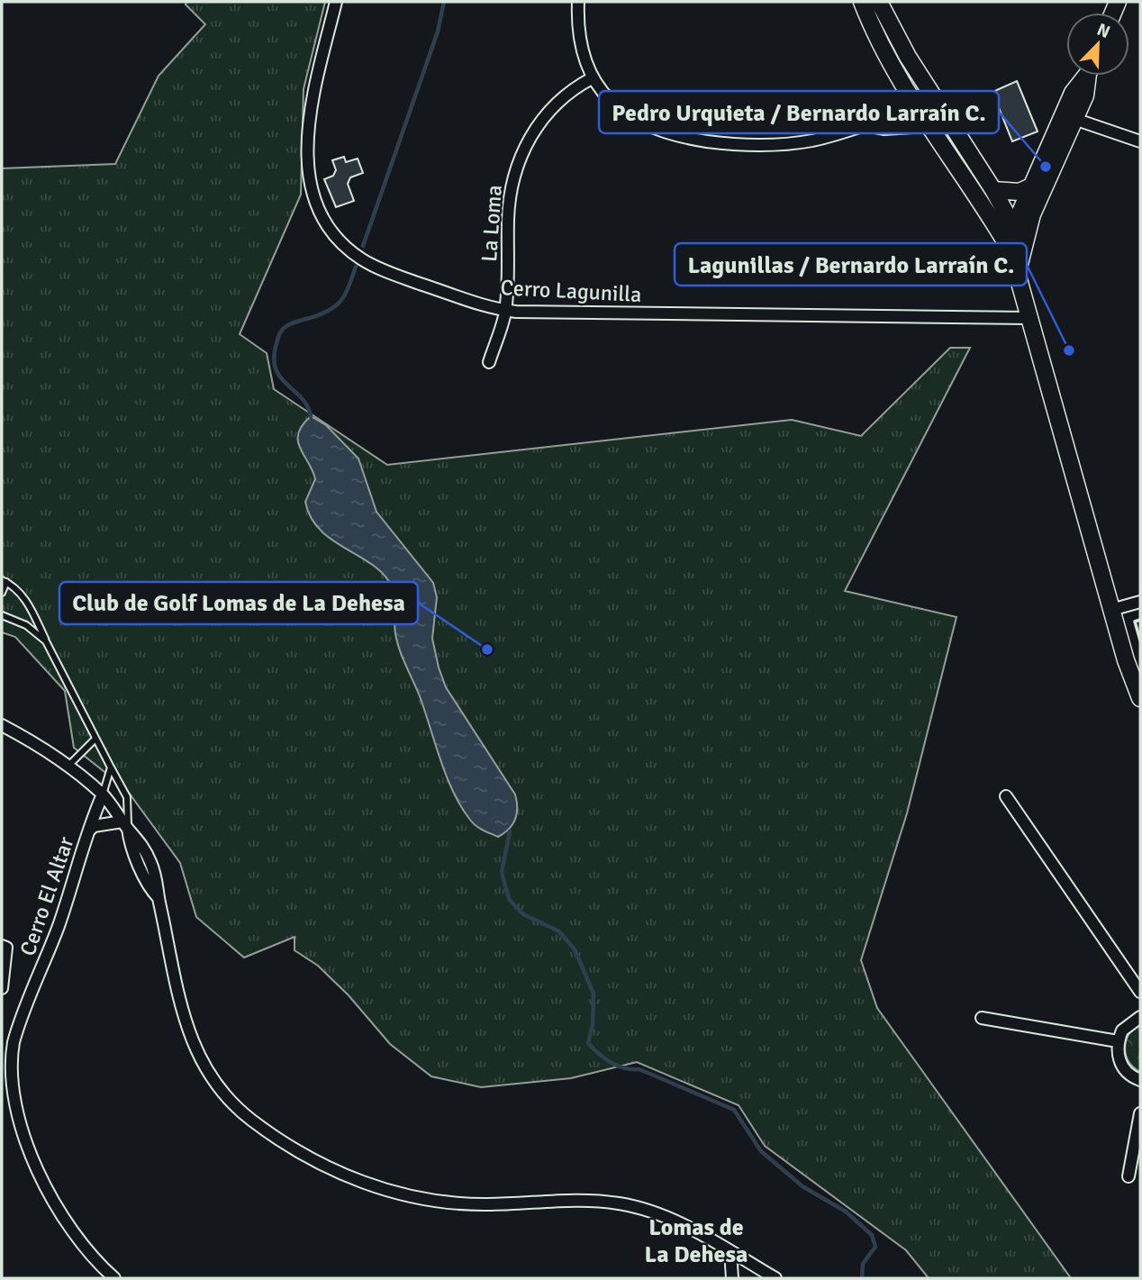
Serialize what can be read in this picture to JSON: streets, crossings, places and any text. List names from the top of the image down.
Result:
{
  "streets": {
    "street": ["La Loma", "Cerro Lagunilla", "Cerro El Altar"]
  },
  "crossings": [
    ["La Loma", "Cerro Lagunilla"]
  ],
  "districts": ["Lomas de La Dehesa"],
  "places": ["Pedro Urquieta / Bernardo Larraín C.", "Lagunillas / Bernardo Larraín C.", "Club de Golf Lomas de La Dehesa"],
  "north": "top right"
}
